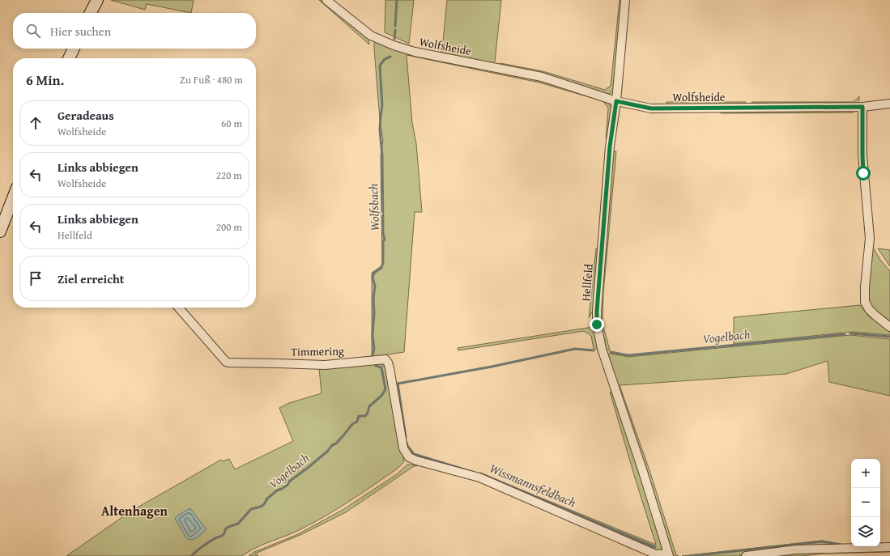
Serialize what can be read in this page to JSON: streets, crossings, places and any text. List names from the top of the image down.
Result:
{
  "streets": {
    "street": ["Wolfsheide", "Hellfeld", "Timmering"]
  },
  "crossings": [
    ["Wolfsheide", "Hellfeld"],
    ["Hellfeld", "Timmering"]
  ],
  "districts": ["Altenhagen"],
  "water": ["Wolfsbach", "Vogelbach", "Wissmannsfeldbach"],
  "page": {
    "search": "Hier suchen",
    "heading": ["6 Min.", "Zu Fuß · 480 m"],
    "list": [
      ["Geradeaus", "Wolfsheide", "60 m"],
      ["Links abbiegen", "Wolfsheide", "220 m"],
      ["Links abbiegen", "Hellfeld", "200 m"],
      "Ziel erreicht"
    ],
    "map_buttons": ["+", "−"]
  }
}
